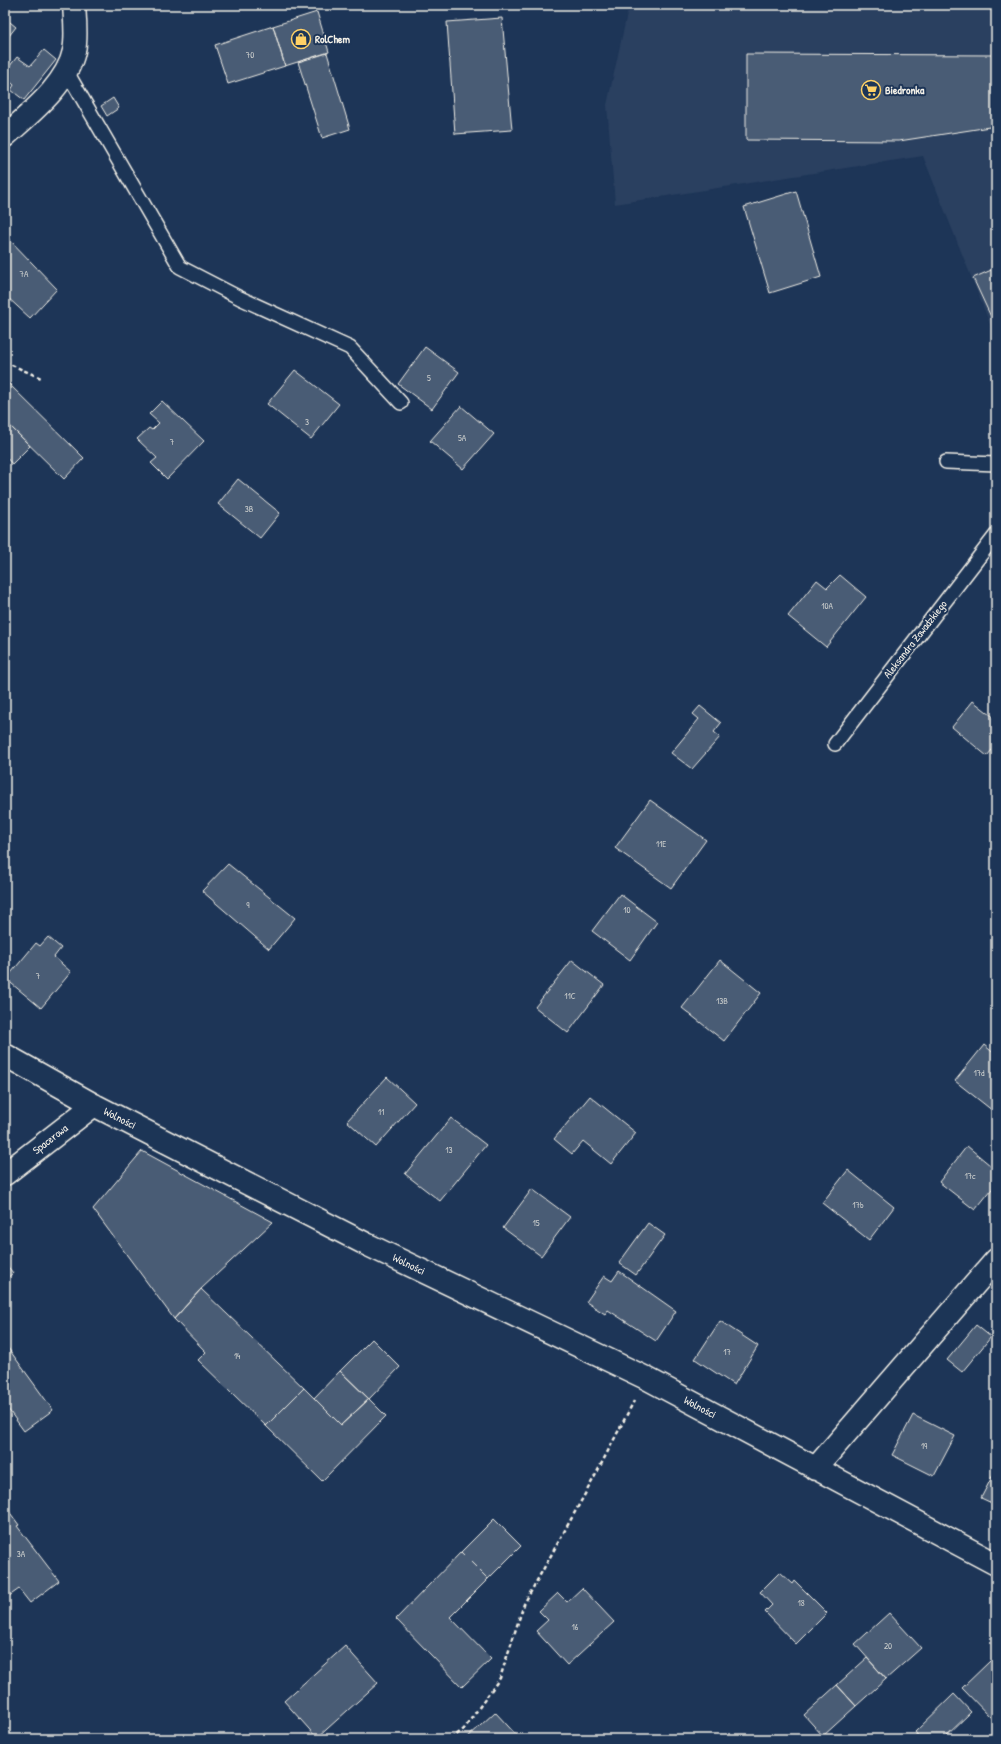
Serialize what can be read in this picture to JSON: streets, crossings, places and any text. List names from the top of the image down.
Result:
{
  "streets": {
    "street": ["Wolności", "Spacerowa"],
    "lane": ["Aleksandra Zawadzkiego"]
  },
  "crossings": [
    ["Wolności", "Spacerowa"]
  ],
  "places": {
    "shop": ["RolChem"],
    "supermarket": ["Biedronka"]
  },
  "house_numbers": [
    "70",
    "7A",
    "5",
    "3",
    "5A",
    "7",
    "3B",
    "10A",
    "11E",
    "9",
    "10",
    "7",
    "11C",
    "13B",
    "17d",
    "11",
    "13",
    "17c",
    "17b",
    "15",
    "17",
    "14",
    "19",
    "3A",
    "18",
    "16",
    "20"
  ]
}
